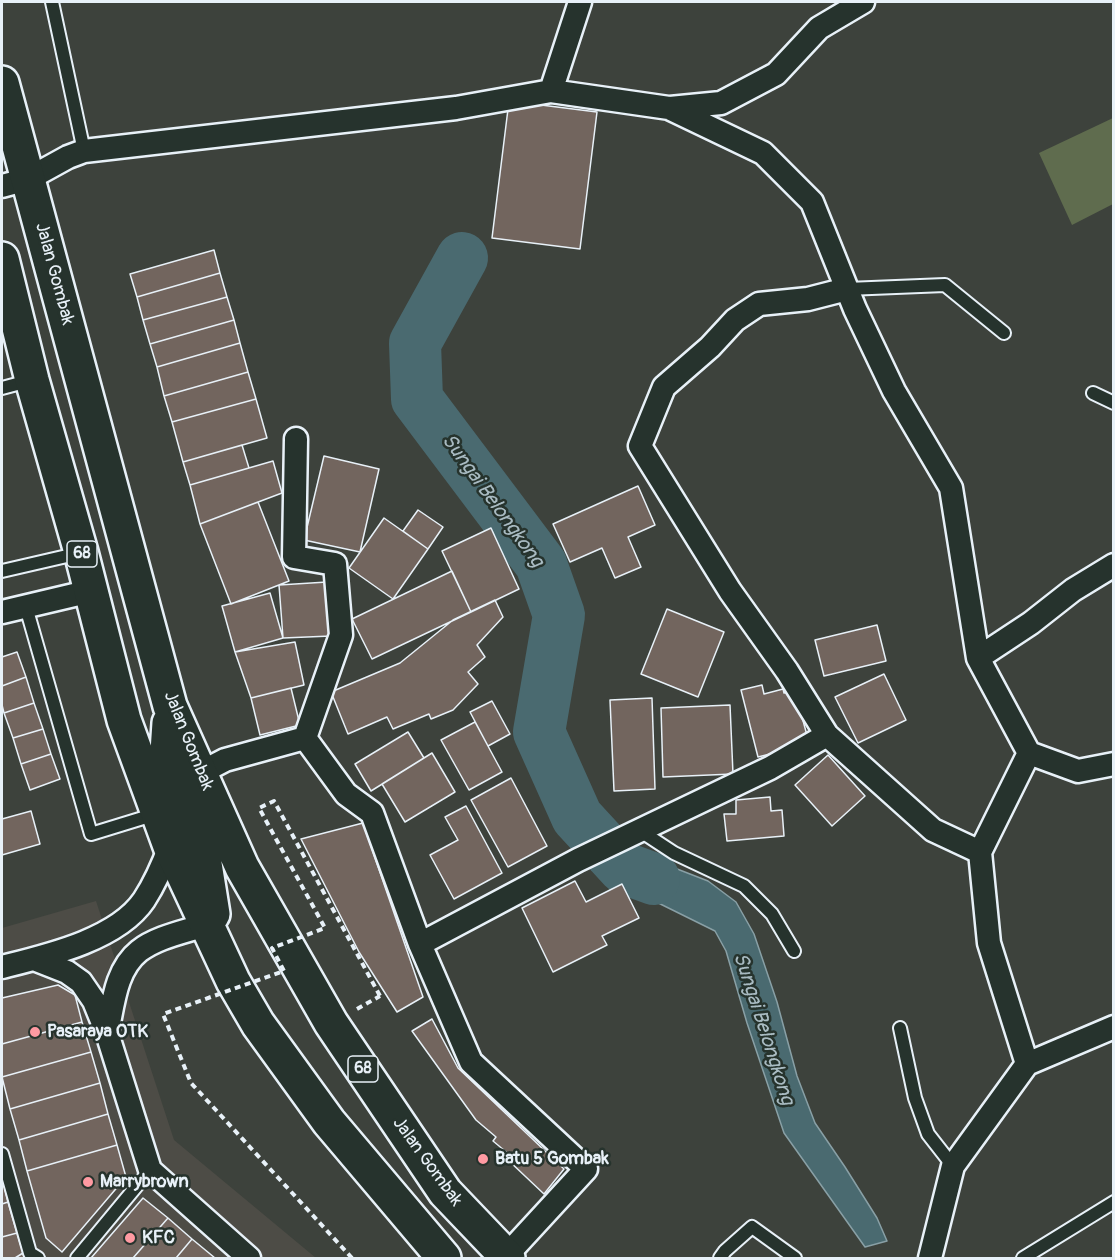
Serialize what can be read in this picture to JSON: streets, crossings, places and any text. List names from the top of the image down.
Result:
{
  "streets": {
    "main road": ["Jalan Gombak", "68"]
  },
  "water": ["Sungai Belongkong"],
  "places": [
    "Pasaraya OTK",
    "Batu 5 Gombak",
    "Marrybrown",
    "KFC"
  ]
}
